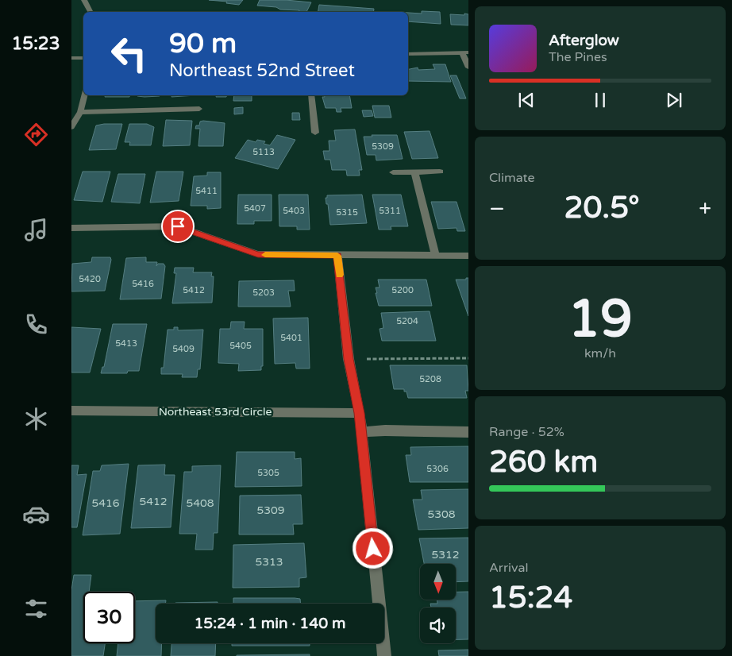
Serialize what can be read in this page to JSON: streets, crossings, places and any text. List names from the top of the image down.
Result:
{
  "streets": {
    "street": ["Northeast 53rd Circle"]
  },
  "house_numbers": [
    "5309",
    "5113",
    "5411",
    "5407",
    "5403",
    "5311",
    "5315",
    "5420",
    "5416",
    "5412",
    "5200",
    "5203",
    "5204",
    "5401",
    "5413",
    "5405",
    "5409",
    "5208",
    "5306",
    "5305",
    "5412",
    "5416",
    "5408",
    "5309",
    "5308",
    "5312",
    "5313"
  ],
  "north": "bottom",
  "page": {
    "tabs": "15:23",
    "turn": ["90 m", "Northeast 52nd Street"],
    "song": ["Afterglow", "The Pines"],
    "tile": [
      "Climate",
      ["19", "km/h"],
      ["Range · 52%", "260 km"],
      ["Arrival", "15:24"]
    ],
    "heat": ["−", "20.5°", "+"],
    "limit": "30",
    "trip": "15:24 · 1 min · 140 m"
  }
}
